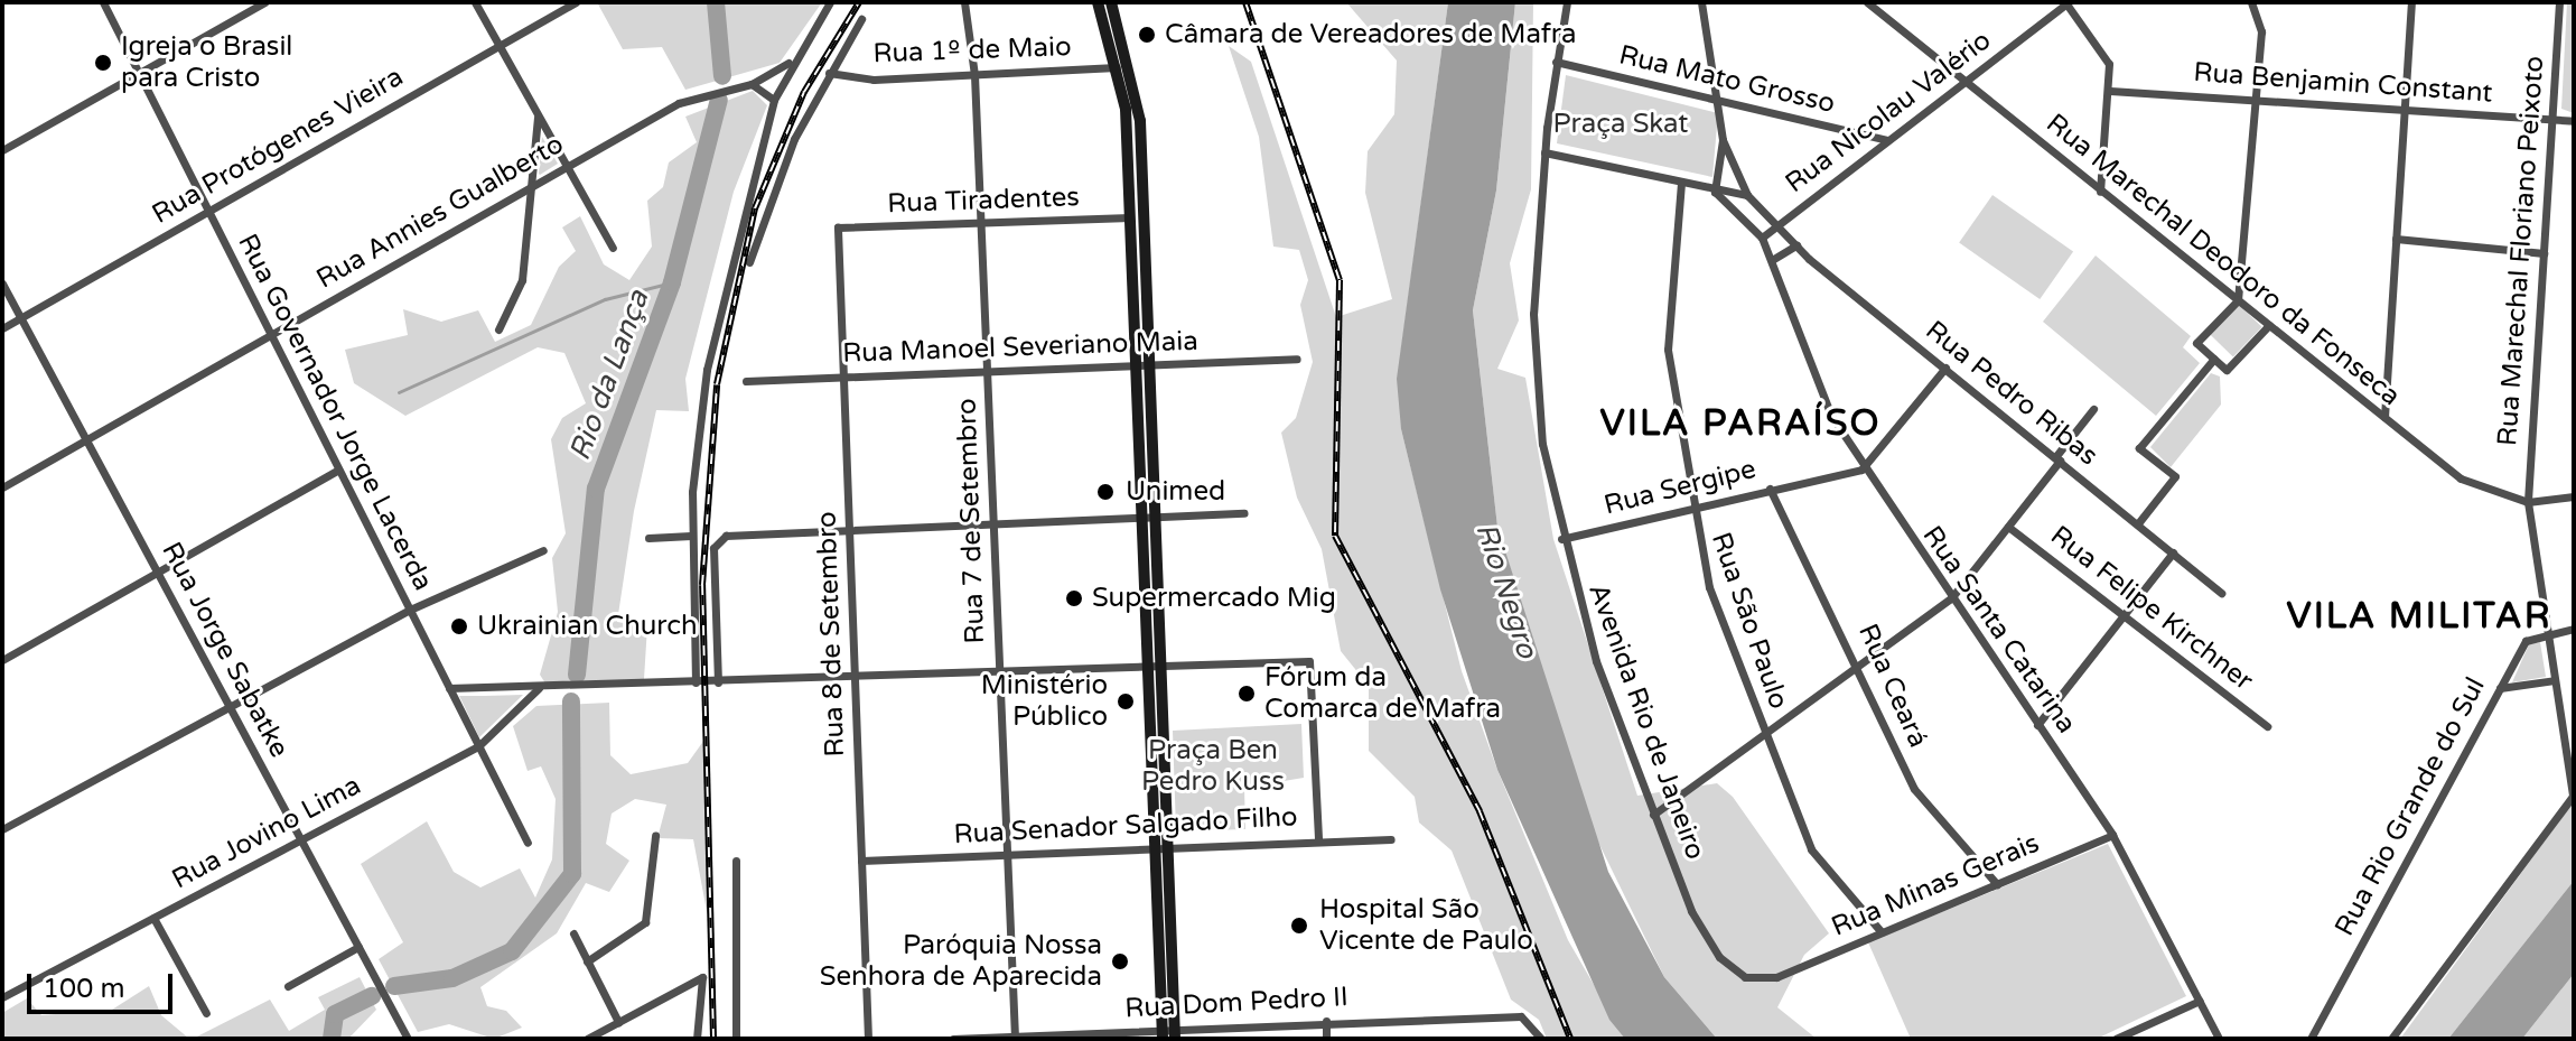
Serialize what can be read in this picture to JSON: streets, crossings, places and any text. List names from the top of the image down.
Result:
{
  "streets": {
    "street": [
      "Rua 1º de Maio",
      "Rua Mato Grosso",
      "Rua Benjamin Constant",
      "Rua Nicolau Valério",
      "Rua Protógenes Vieira",
      "Rua Tiradentes",
      "Rua Annies Gualberto",
      "Rua Marechal Floriano Peixoto",
      "Rua Marechal Deodoro da Fonseca",
      "Rua Manoel Severiano Maia",
      "Rua Pedro Ribas",
      "Rua Governador Jorge Lacerda",
      "Rua Sergipe",
      "Rua 7 de Setembro",
      "Rua Felipe Kirchner",
      "Rua São Paulo",
      "Rua Santa Catarina",
      "Rua 8 de Setembro",
      "Rua Jorge Sabatke",
      "Rua Ceará",
      "Avenida Rio de Janeiro",
      "Rua Rio Grande do Sul",
      "Rua Senador Salgado Filho",
      "Rua Jovino Lima",
      "Rua Minas Gerais",
      "Rua Dom Pedro II"
    ]
  },
  "crossings": [
    ["Rua 1º de Maio", "Rua 7 de Setembro"],
    ["Rua Mato Grosso", "Rua Nicolau Valério"],
    ["Rua Mato Grosso", "Avenida Rio de Janeiro"],
    ["Rua Benjamin Constant", "Rua Marechal Floriano Peixoto"],
    ["Rua Nicolau Valério", "Rua Marechal Deodoro da Fonseca"],
    ["Rua Nicolau Valério", "Rua Pedro Ribas"],
    ["Rua Protógenes Vieira", "Rua Governador Jorge Lacerda"],
    ["Rua Protógenes Vieira", "Rua Jorge Sabatke"],
    ["Rua Tiradentes", "Rua 7 de Setembro"],
    ["Rua Tiradentes", "Rua 8 de Setembro"],
    ["Rua Annies Gualberto", "Rua Governador Jorge Lacerda"],
    ["Rua Annies Gualberto", "Rua Jorge Sabatke"],
    ["Rua Marechal Floriano Peixoto", "Rua Marechal Deodoro da Fonseca"],
    ["Rua Marechal Floriano Peixoto", "Rua Rio Grande do Sul"],
    ["Rua Manoel Severiano Maia", "Rua 7 de Setembro"],
    ["Rua Manoel Severiano Maia", "Rua 8 de Setembro"],
    ["Rua Governador Jorge Lacerda", "Rua Jovino Lima"],
    ["Rua Sergipe", "Rua São Paulo"],
    ["Rua Sergipe", "Rua Santa Catarina"],
    ["Rua Sergipe", "Rua Ceará"],
    ["Rua Sergipe", "Avenida Rio de Janeiro"],
    ["Rua 7 de Setembro", "Rua Senador Salgado Filho"],
    ["Rua 7 de Setembro", "Rua Dom Pedro II"],
    ["Rua São Paulo", "Rua Minas Gerais"],
    ["Rua Santa Catarina", "Rua Minas Gerais"],
    ["Rua 8 de Setembro", "Rua Senador Salgado Filho"],
    ["Rua Jorge Sabatke", "Rua Jovino Lima"],
    ["Rua Ceará", "Rua Minas Gerais"],
    ["Avenida Rio de Janeiro", "Rua Minas Gerais"]
  ],
  "districts": ["VILA PARAÍSO", "VILA MILITAR"],
  "water": ["Rio da Lança", "Rio Negro"],
  "parks": ["Praça Skat", "Praça Ben Pedro Kuss"],
  "places": [
    "Câmara de Vereadores de Mafra",
    "Igreja o Brasil para Cristo",
    "Unimed",
    "Supermercado Mig",
    "Ukrainian Church",
    "Fórum da Comarca de Mafra",
    "Ministério Público",
    "Hospital São Vicente de Paulo",
    "Paróquia Nossa Senhora de Aparecida"
  ],
  "scale_bar": "100 m"
}
